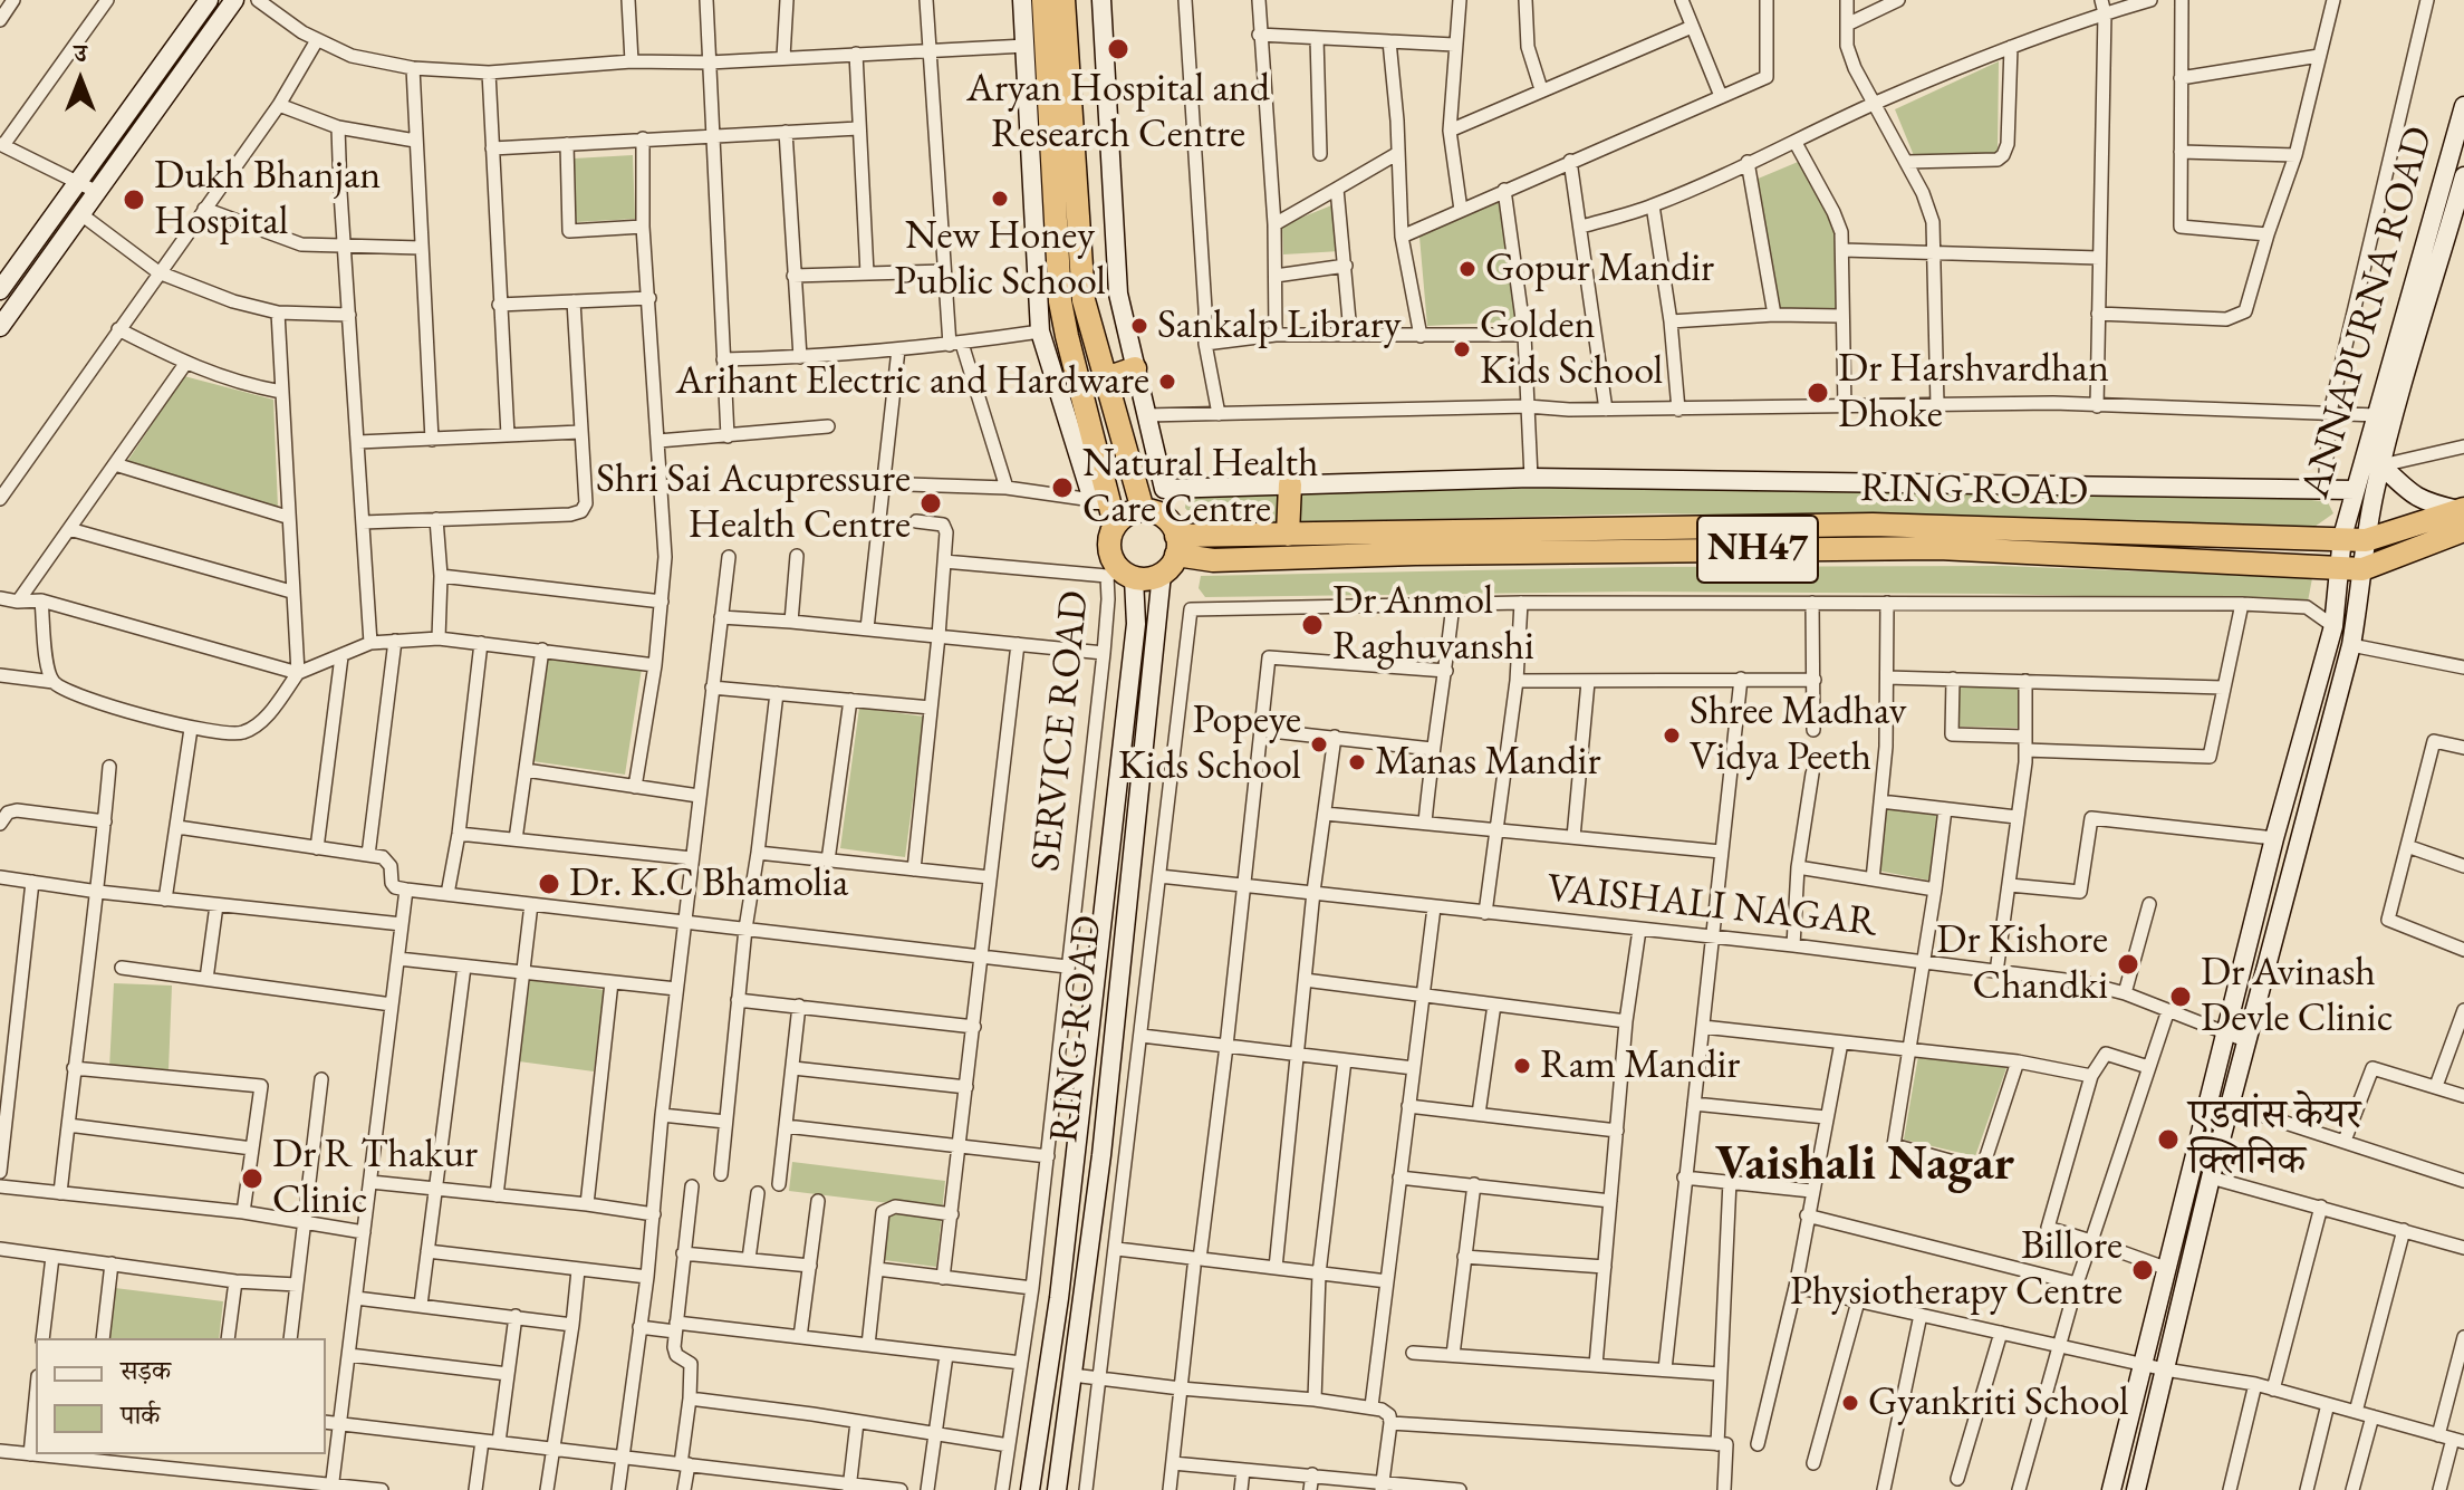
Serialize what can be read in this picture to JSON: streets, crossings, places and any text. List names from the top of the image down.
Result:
{
  "streets": {
    "highway": ["RING ROAD", "NH47"],
    "main road": ["ANNAPURNA ROAD"],
    "street": ["SERVICE ROAD", "VAISHALI NAGAR"]
  },
  "crossings": [
    ["ANNAPURNA ROAD", "RING ROAD"],
    ["RING ROAD", "SERVICE ROAD"]
  ],
  "districts": ["Vaishali Nagar"],
  "places": [
    "Aryan Hospital and Research Centre",
    "New Honey Public School",
    "Dukh Bhanjan Hospital",
    "Gopur Mandir",
    "Sankalp Library",
    "Golden Kids School",
    "Arihant Electric and Hardware",
    "Dr Harshvardhan Dhoke",
    "Natural Health Care Centre",
    "Shri Sai Acupressure Health Centre",
    "Dr Anmol Raghuvanshi",
    "Shree Madhav Vidya Peeth",
    "Popeye Kids School",
    "Manas Mandir",
    "Dr. K.C Bhamolia",
    "Dr Kishore Chandki",
    "Dr Avinash Devle Clinic",
    "Ram Mandir",
    "एडवांस केयर क्लिनिक",
    "Dr R Thakur Clinic",
    "Billore Physiotherapy Centre",
    "Gyankriti School"
  ],
  "legend": ["सड़क", "पार्क"],
  "north": "top"
}
